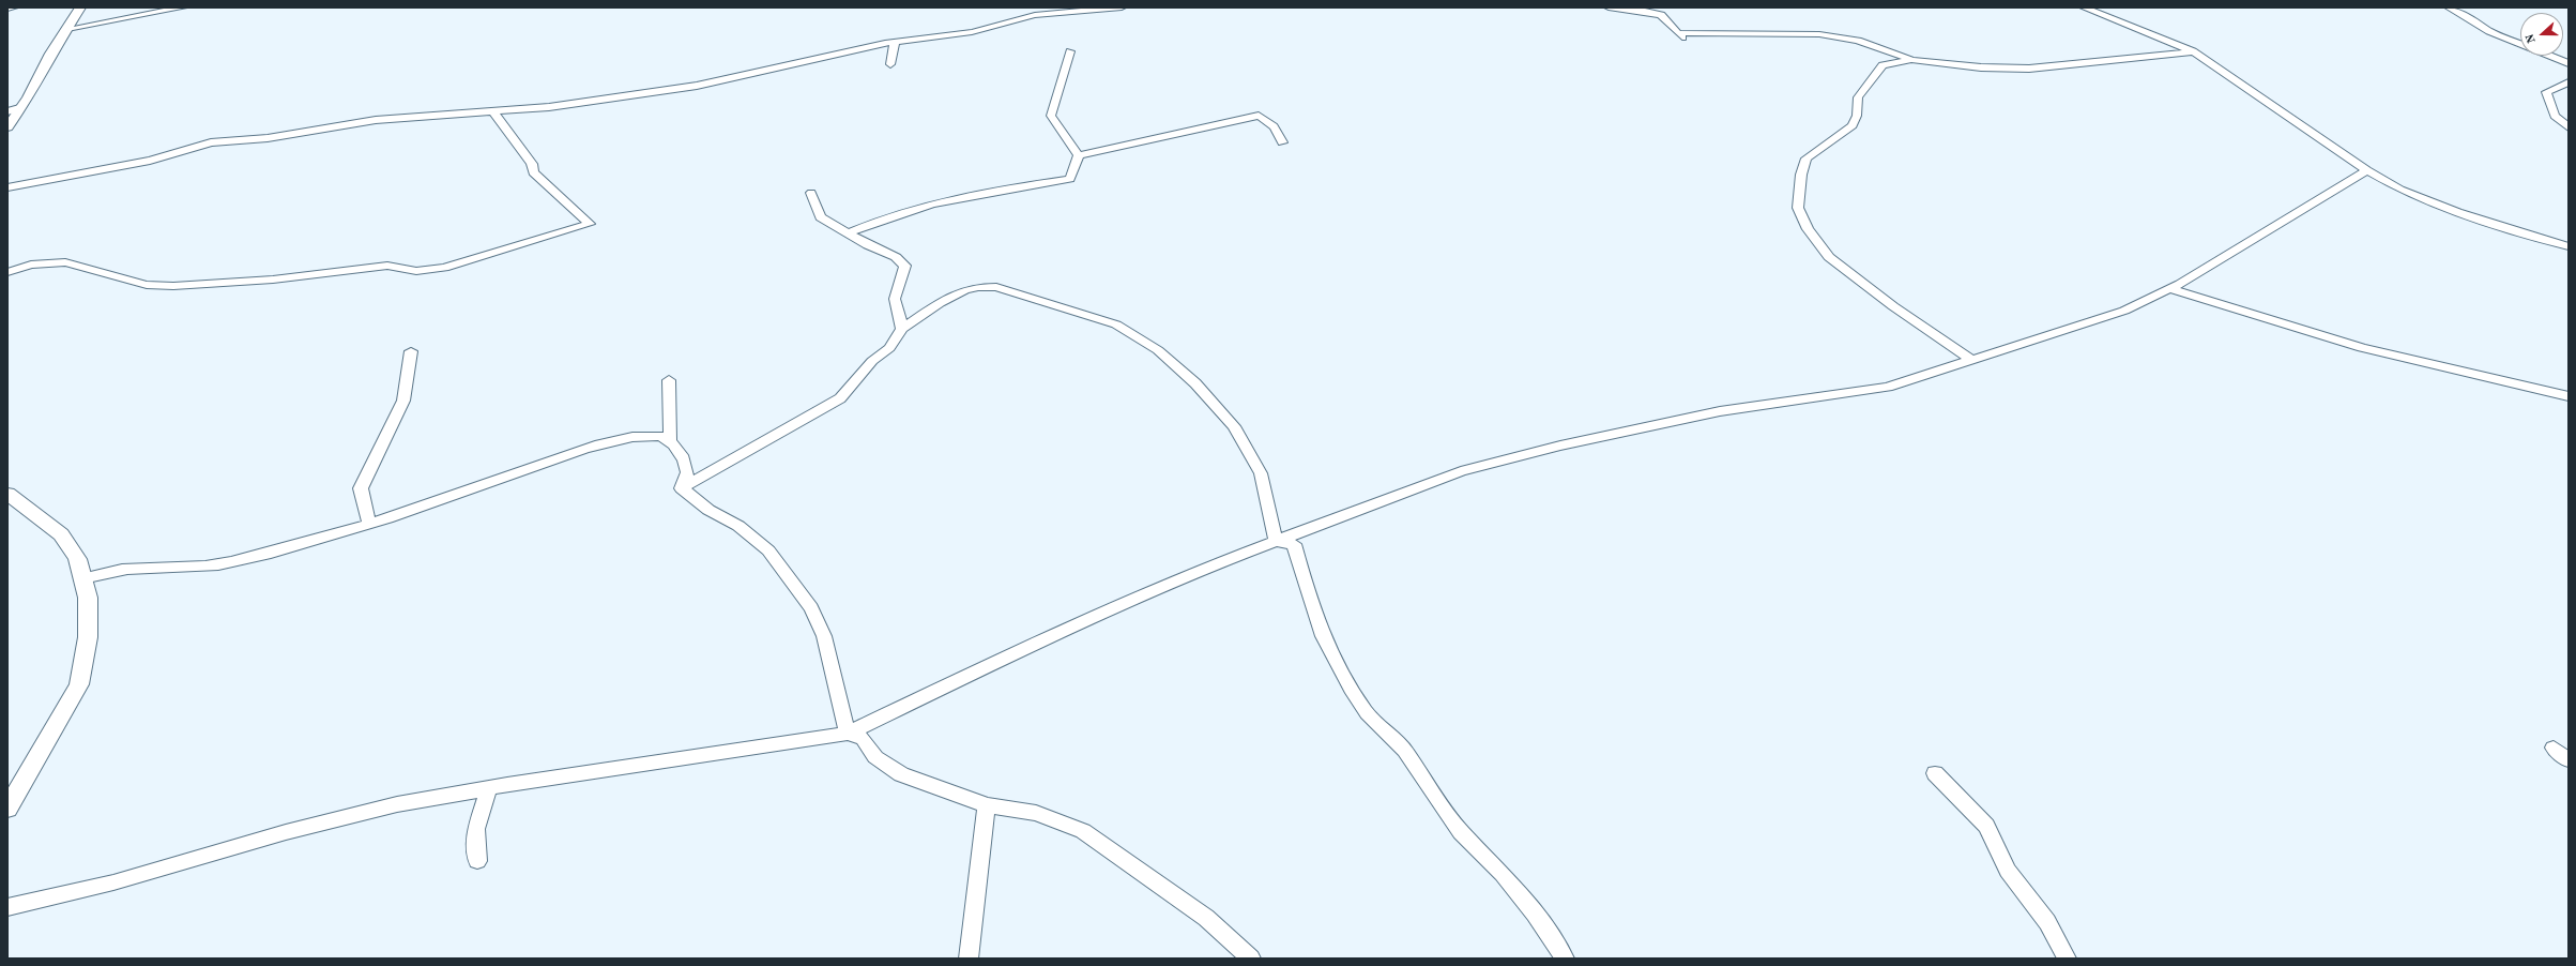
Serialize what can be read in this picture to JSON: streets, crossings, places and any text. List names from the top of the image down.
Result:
{
  "north": "left"
}
